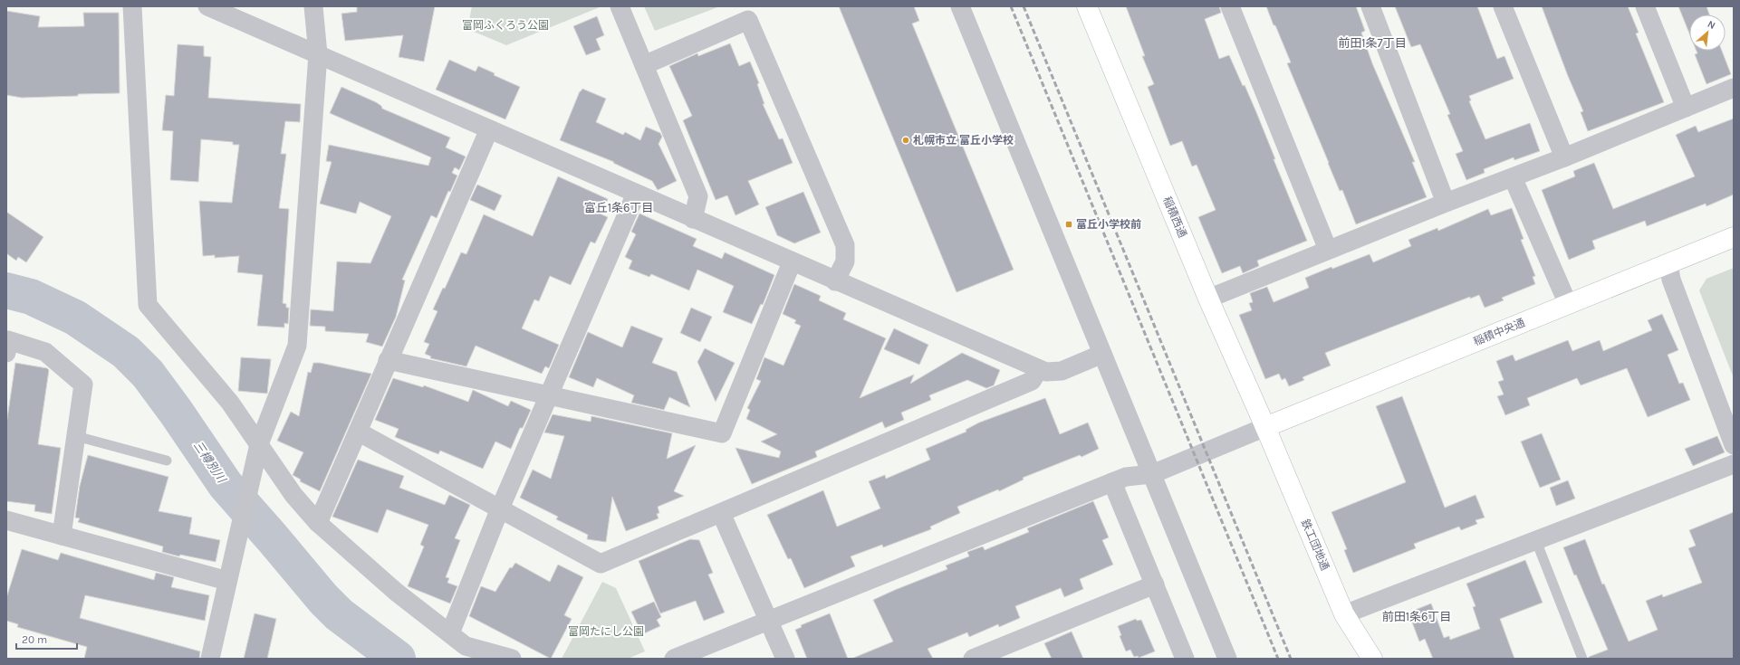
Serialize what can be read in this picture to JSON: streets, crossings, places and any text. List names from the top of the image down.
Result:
{
  "streets": {
    "street": ["稲積西通", "稲積中央通", "鉄工団地通"]
  },
  "crossings": [
    ["稲積西通", "稲積中央通"],
    ["稲積西通", "鉄工団地通"],
    ["稲積中央通", "鉄工団地通"]
  ],
  "districts": ["前田1条7丁目", "富丘1条6丁目", "前田1条6丁目"],
  "water": ["三樽別川"],
  "parks": ["富岡ふくろう公園", "富岡たにし公園"],
  "places": {
    "other": ["札幌市立 富丘小学校"],
    "transit": ["富丘小学校前"]
  },
  "scale_bar": "20 m",
  "north": "top right"
}
